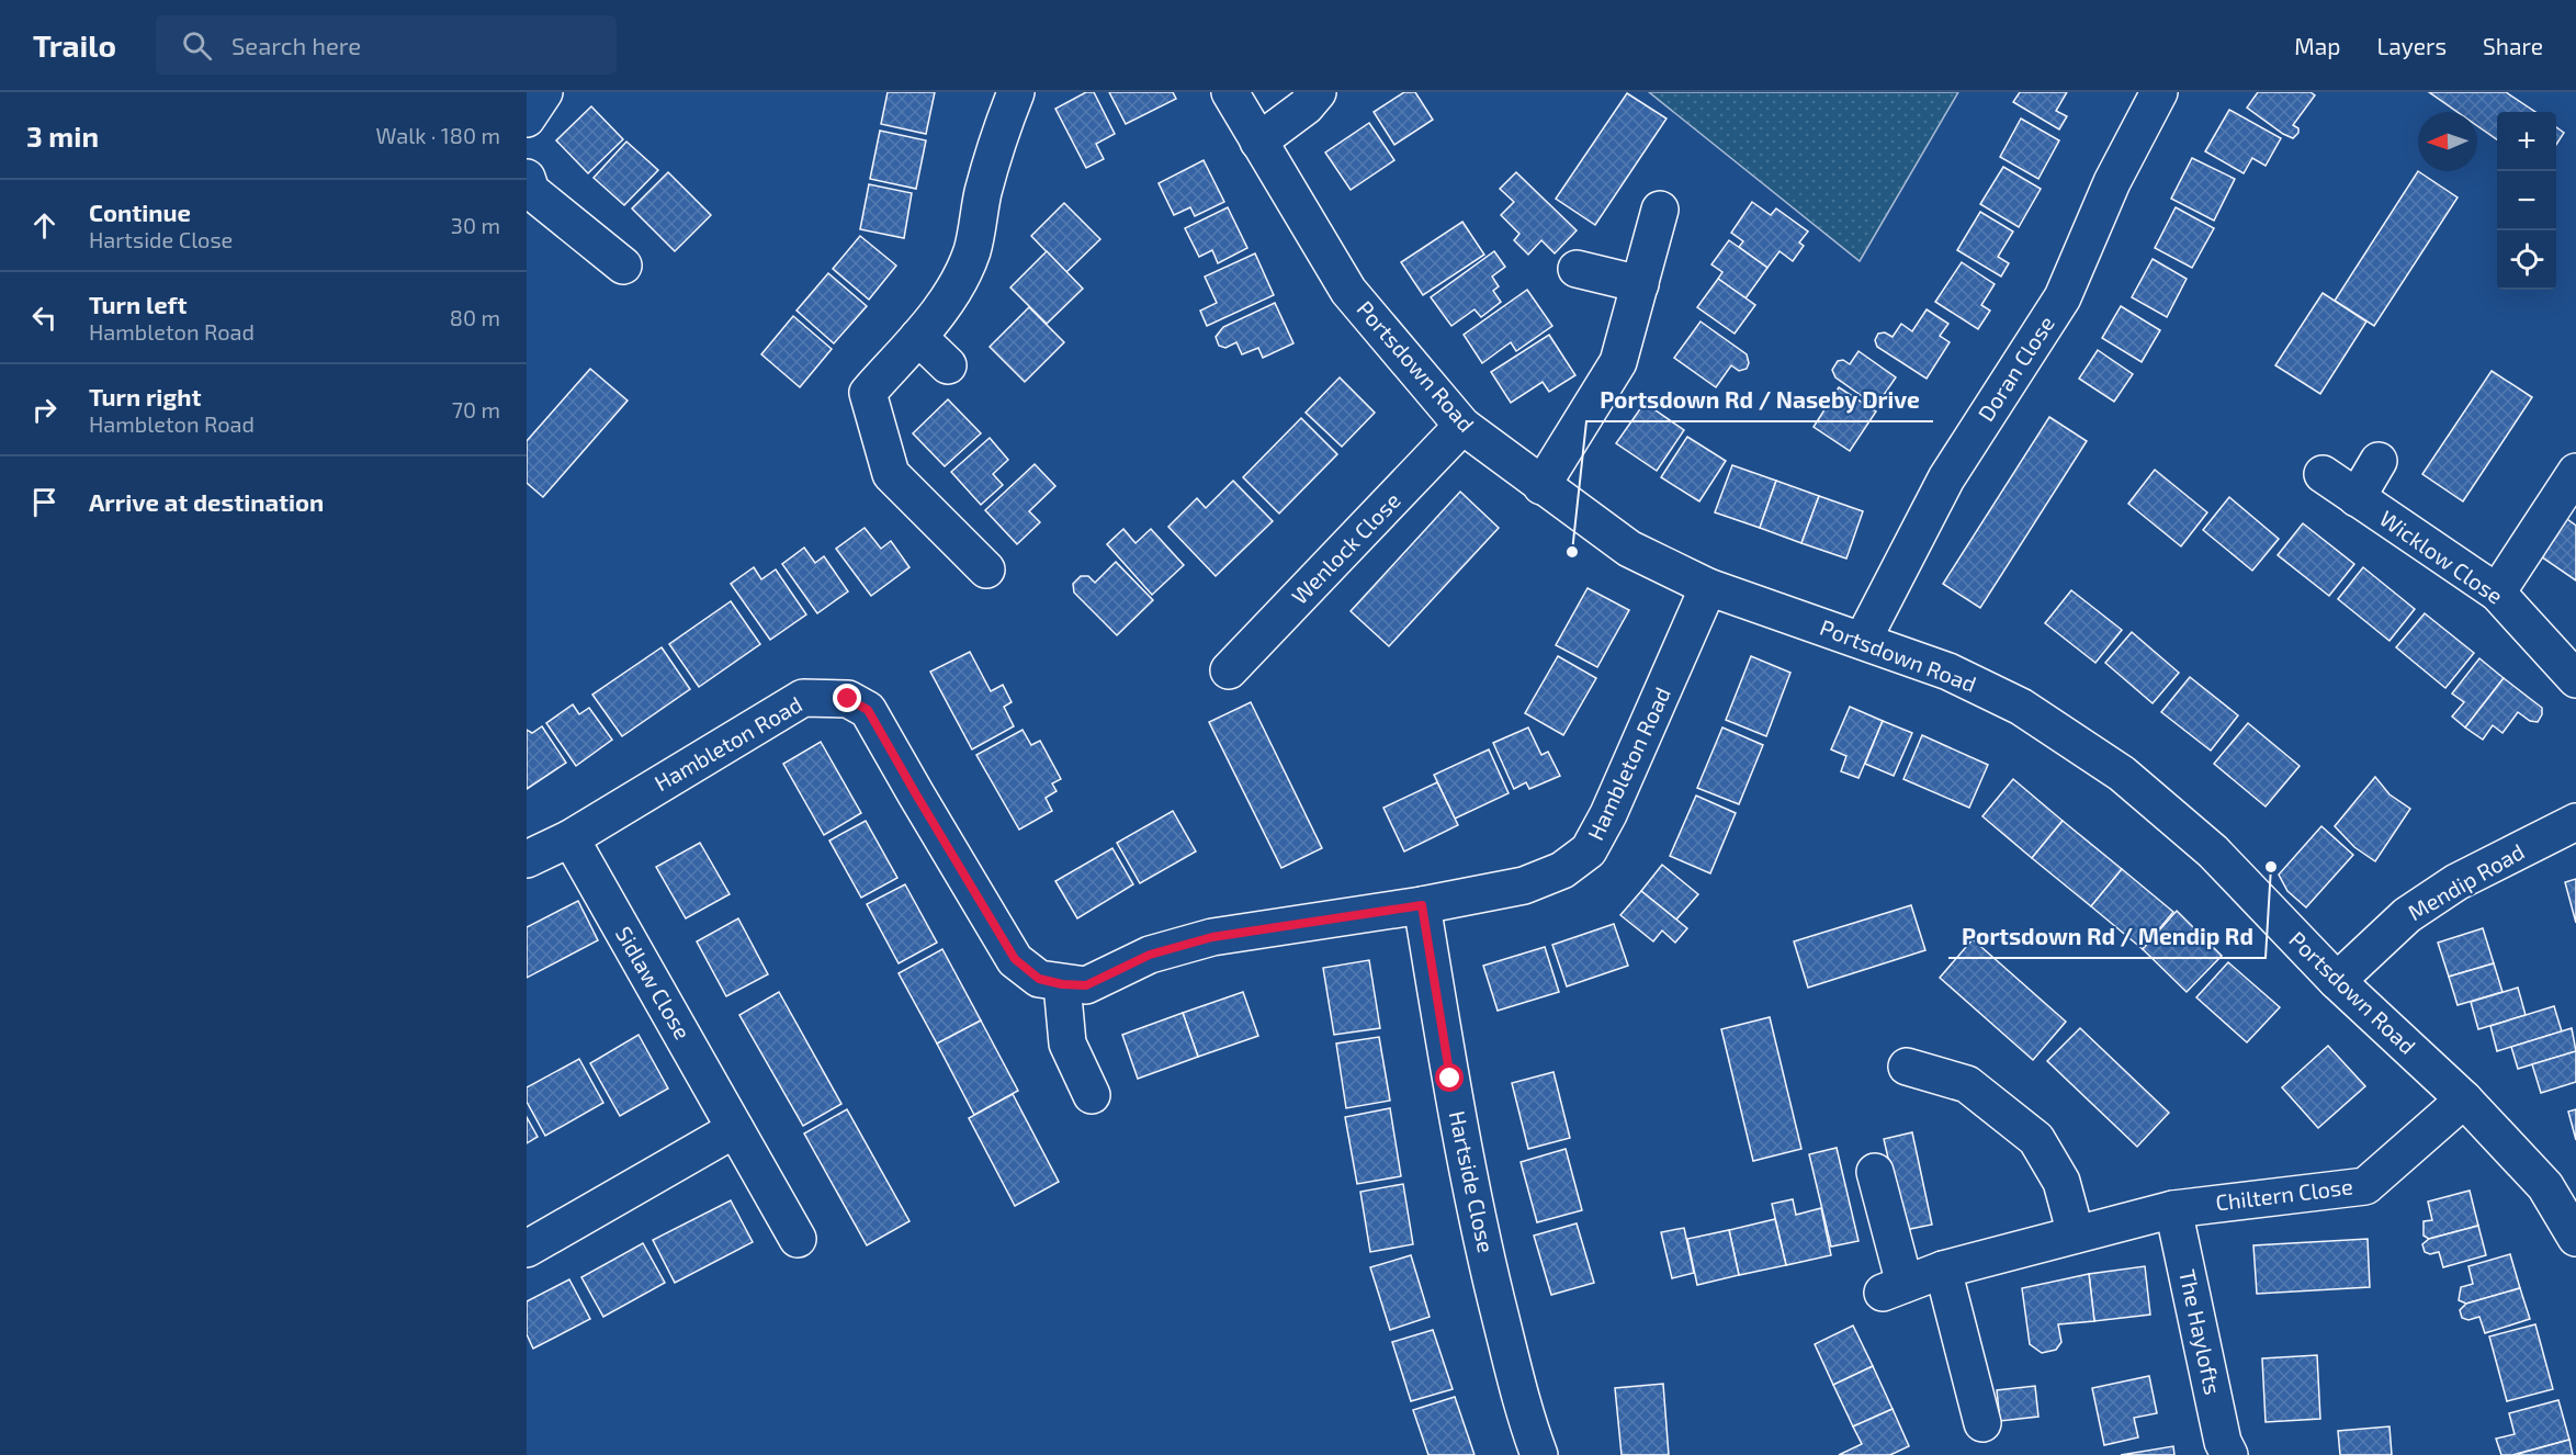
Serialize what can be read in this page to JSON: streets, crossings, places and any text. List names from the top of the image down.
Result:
{
  "streets": {
    "street": [
      "Portsdown Road",
      "Doran Close",
      "Wenlock Close",
      "Wicklow Close",
      "Hambleton Road",
      "Mendip Road",
      "Sidlaw Close",
      "Hartside Close",
      "Chiltern Close",
      "The Haylofts"
    ]
  },
  "crossings": [
    ["Portsdown Road", "Doran Close"],
    ["Portsdown Road", "Wenlock Close"],
    ["Portsdown Road", "Hambleton Road"],
    ["Portsdown Road", "Mendip Road"],
    ["Portsdown Road", "Chiltern Close"],
    ["Hambleton Road", "Sidlaw Close"],
    ["Hambleton Road", "Hartside Close"],
    ["Chiltern Close", "The Haylofts"]
  ],
  "places": ["Portsdown Rd / Naseby Drive", "Portsdown Rd / Mendip Rd"],
  "north": "left",
  "page": {
    "header": "Trailo",
    "search": "Search here",
    "nav": ["Map", "Layers", "Share"],
    "heading": ["3 min", "Walk · 180 m"],
    "map_buttons": ["+", "−"],
    "list": [
      ["Continue", "Hartside Close", "30 m"],
      ["Turn left", "Hambleton Road", "80 m"],
      ["Turn right", "Hambleton Road", "70 m"],
      "Arrive at destination"
    ]
  }
}
